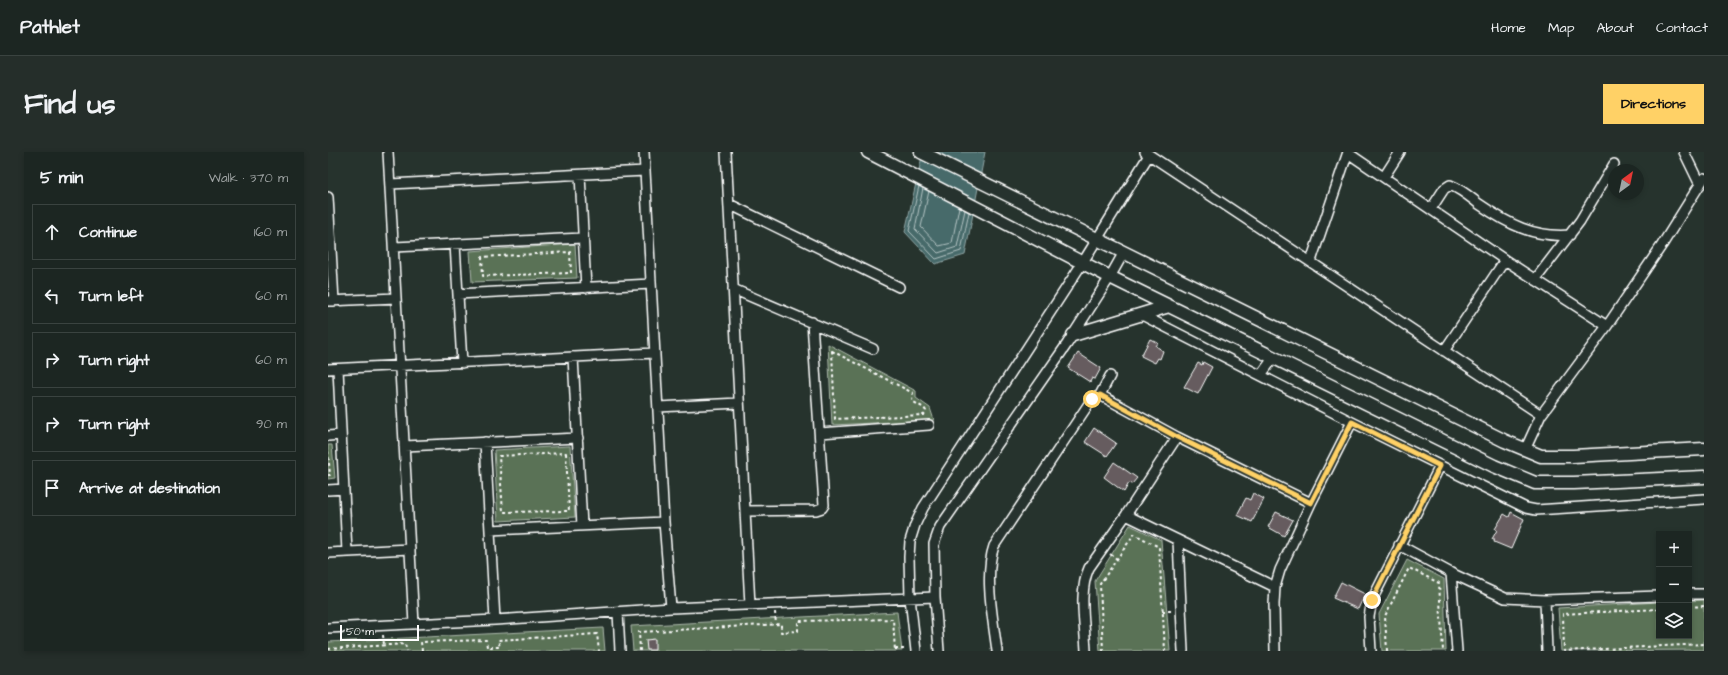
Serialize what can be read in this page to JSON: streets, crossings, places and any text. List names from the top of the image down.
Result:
{
  "scale_bar": "50 m",
  "north": "top right",
  "page": {
    "header": "Pathlet",
    "nav": [
      "Home",
      "Map",
      "About",
      "Contact"
    ],
    "buttons": "Directions",
    "title": "Find us",
    "heading": ["5 min", "Walk · 370 m"],
    "list": [
      ["Continue", "160 m"],
      ["Turn left", "60 m"],
      ["Turn right", "60 m"],
      ["Turn right", "90 m"],
      "Arrive at destination"
    ],
    "map_buttons": ["+", "−"],
    "scale": "50 m"
  }
}
